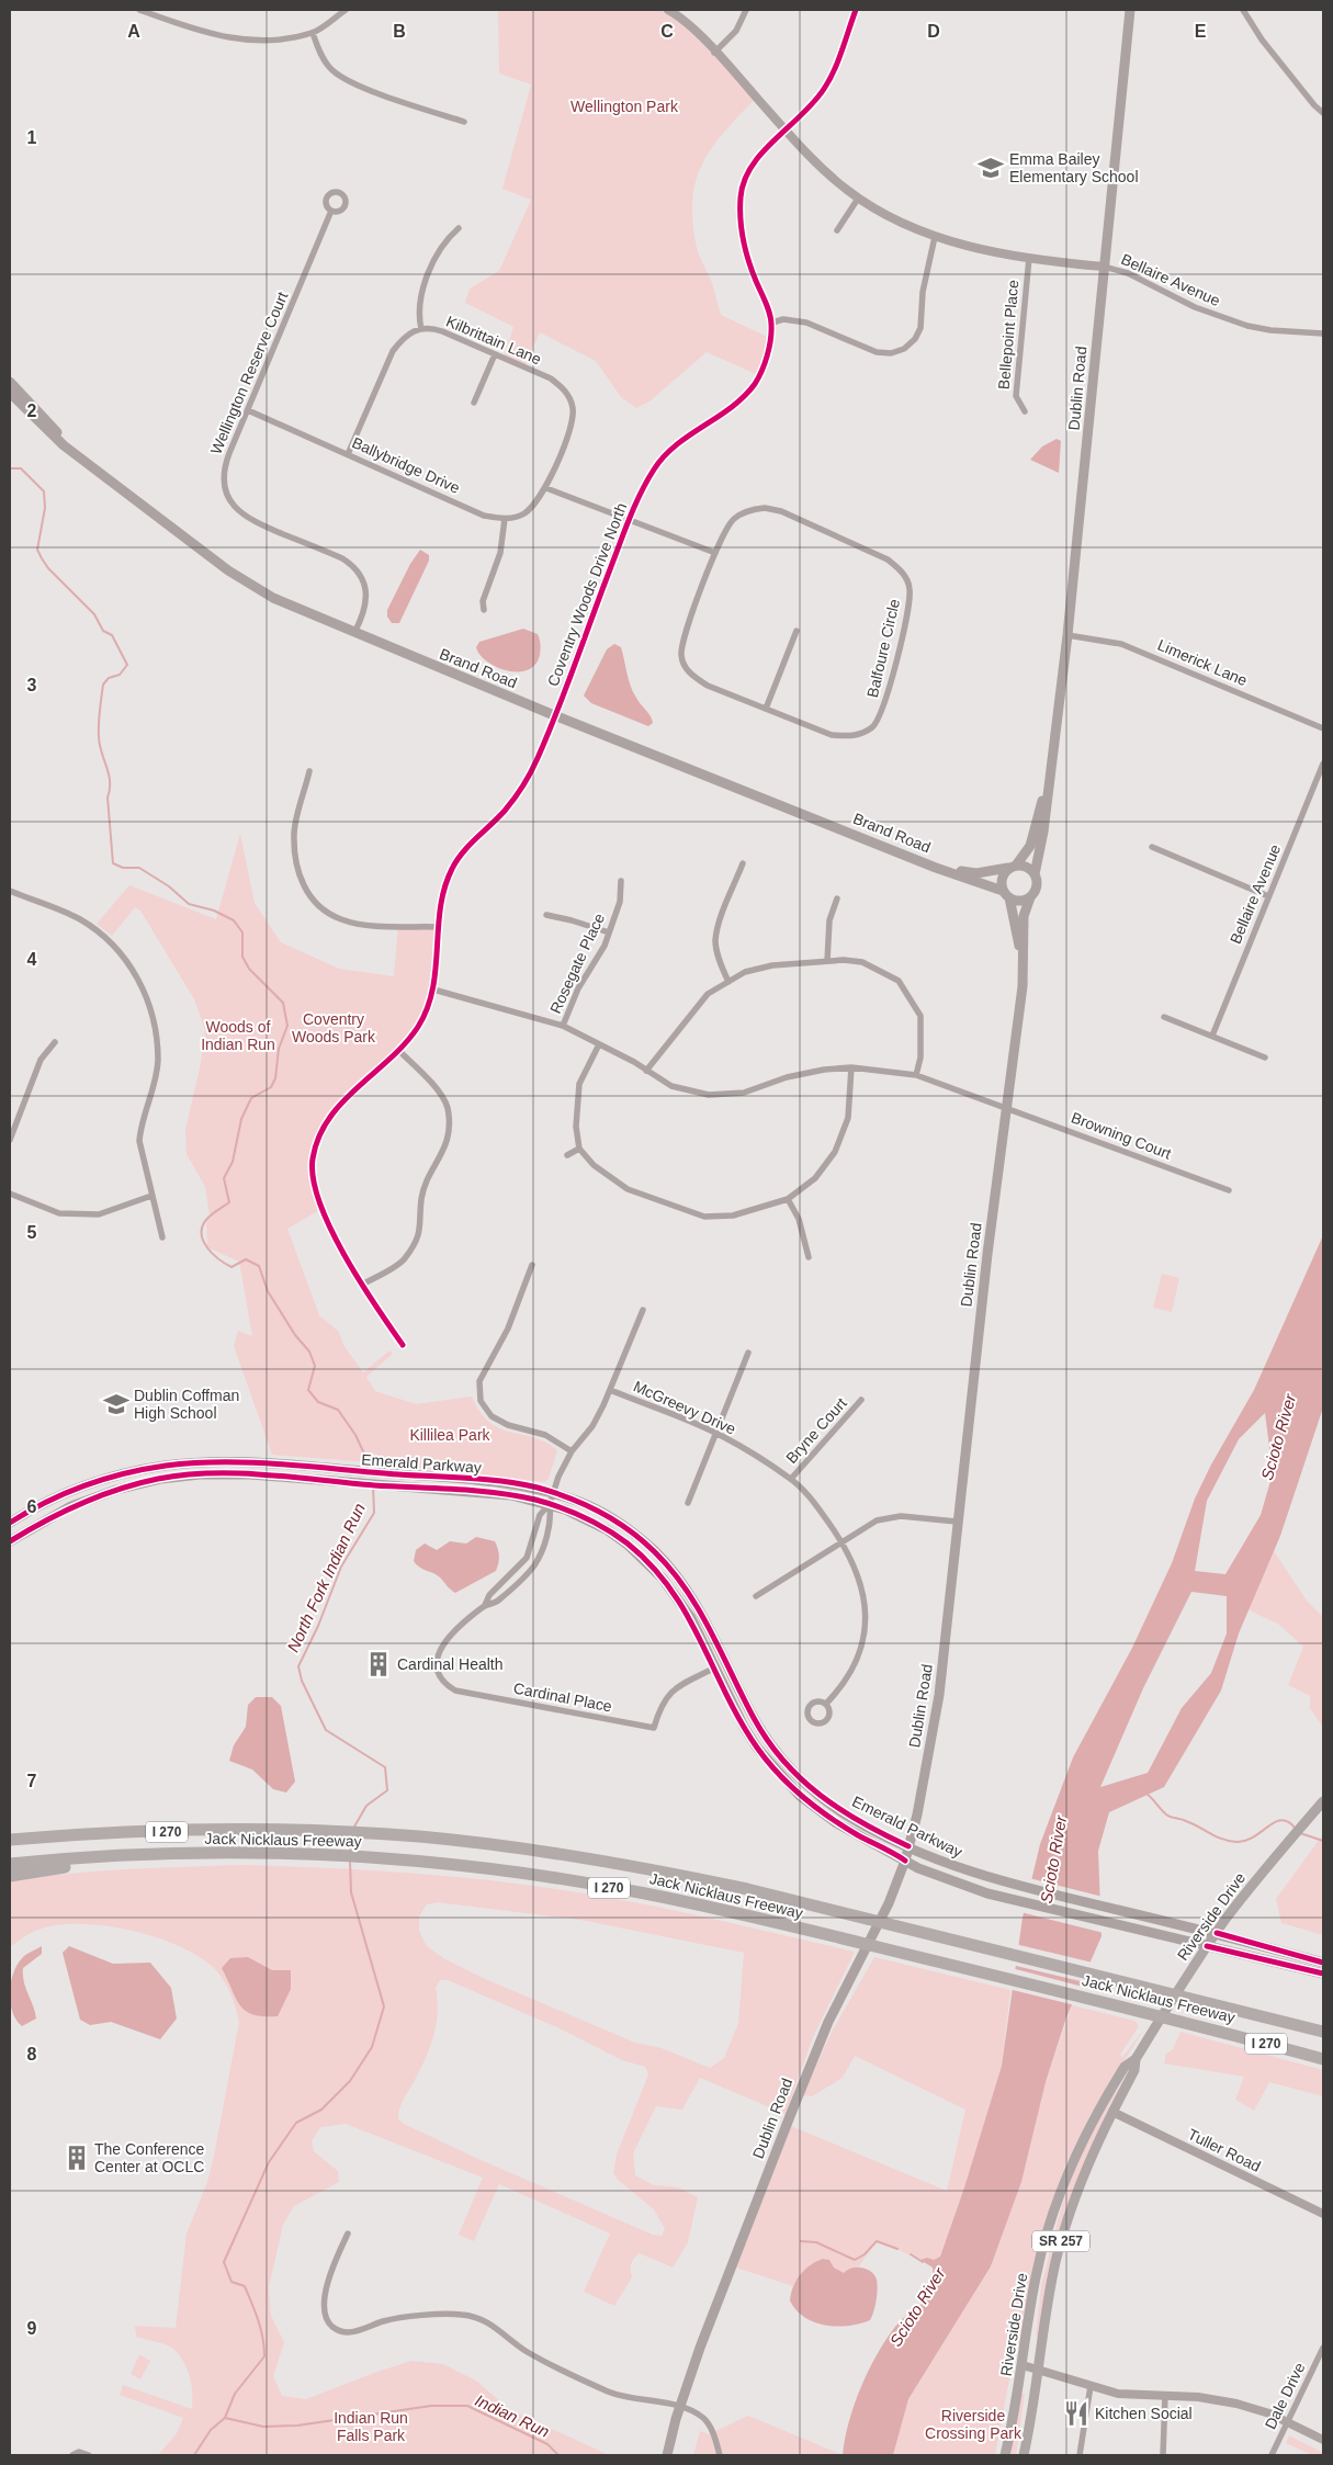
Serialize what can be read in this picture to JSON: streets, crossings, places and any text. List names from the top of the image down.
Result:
{
  "streets": {
    "highway": ["I 270", "Jack Nicklaus Freeway"],
    "main road": [
      "Dublin Road",
      "Brand Road",
      "Emerald Parkway",
      "Riverside Drive",
      "SR 257"
    ],
    "street": [
      "Bellaire Avenue",
      "Bellepoint Place",
      "Kilbrittain Lane",
      "Wellington Reserve Court",
      "Ballybridge Drive",
      "Coventry Woods Drive North",
      "Balfoure Circle",
      "Limerick Lane",
      "Rosegate Place",
      "Browning Court",
      "McGreevy Drive",
      "Bryne Court",
      "Cardinal Place",
      "Tuller Road",
      "Dale Drive"
    ]
  },
  "crossings": [
    ["Bellaire Avenue", "Dublin Road"],
    ["Kilbrittain Lane", "Ballybridge Drive"],
    ["Wellington Reserve Court", "Ballybridge Drive"],
    ["Wellington Reserve Court", "Brand Road"],
    ["Dublin Road", "Limerick Lane"],
    ["Dublin Road", "Brand Road"],
    ["Dublin Road", "Browning Court"],
    ["Dublin Road", "Emerald Parkway"],
    ["Coventry Woods Drive North", "Brand Road"],
    ["Coventry Woods Drive North", "Browning Court"],
    ["Rosegate Place", "Browning Court"],
    ["McGreevy Drive", "Bryne Court"],
    ["Emerald Parkway", "Cardinal Place"],
    ["Emerald Parkway", "Riverside Drive"],
    ["Riverside Drive", "Tuller Road"]
  ],
  "water": ["Scioto River", "North Fork Indian Run", "Indian Run"],
  "parks": [
    "Wellington Park",
    "Coventry Woods Park",
    "Woods of Indian Run",
    "Killilea Park",
    "Riverside Crossing Park",
    "Indian Run Falls Park"
  ],
  "places": {
    "school or university": ["Emma Bailey Elementary School", "Dublin Coffman High School"],
    "building": ["Cardinal Health", "The Conference Center at OCLC"],
    "restaurant": ["Kitchen Social"]
  },
  "grid": {
    "columns": [
      "A",
      "B",
      "C",
      "D",
      "E"
    ],
    "rows": [
      "1",
      "2",
      "3",
      "4",
      "5",
      "6",
      "7",
      "8",
      "9"
    ]
  }
}
